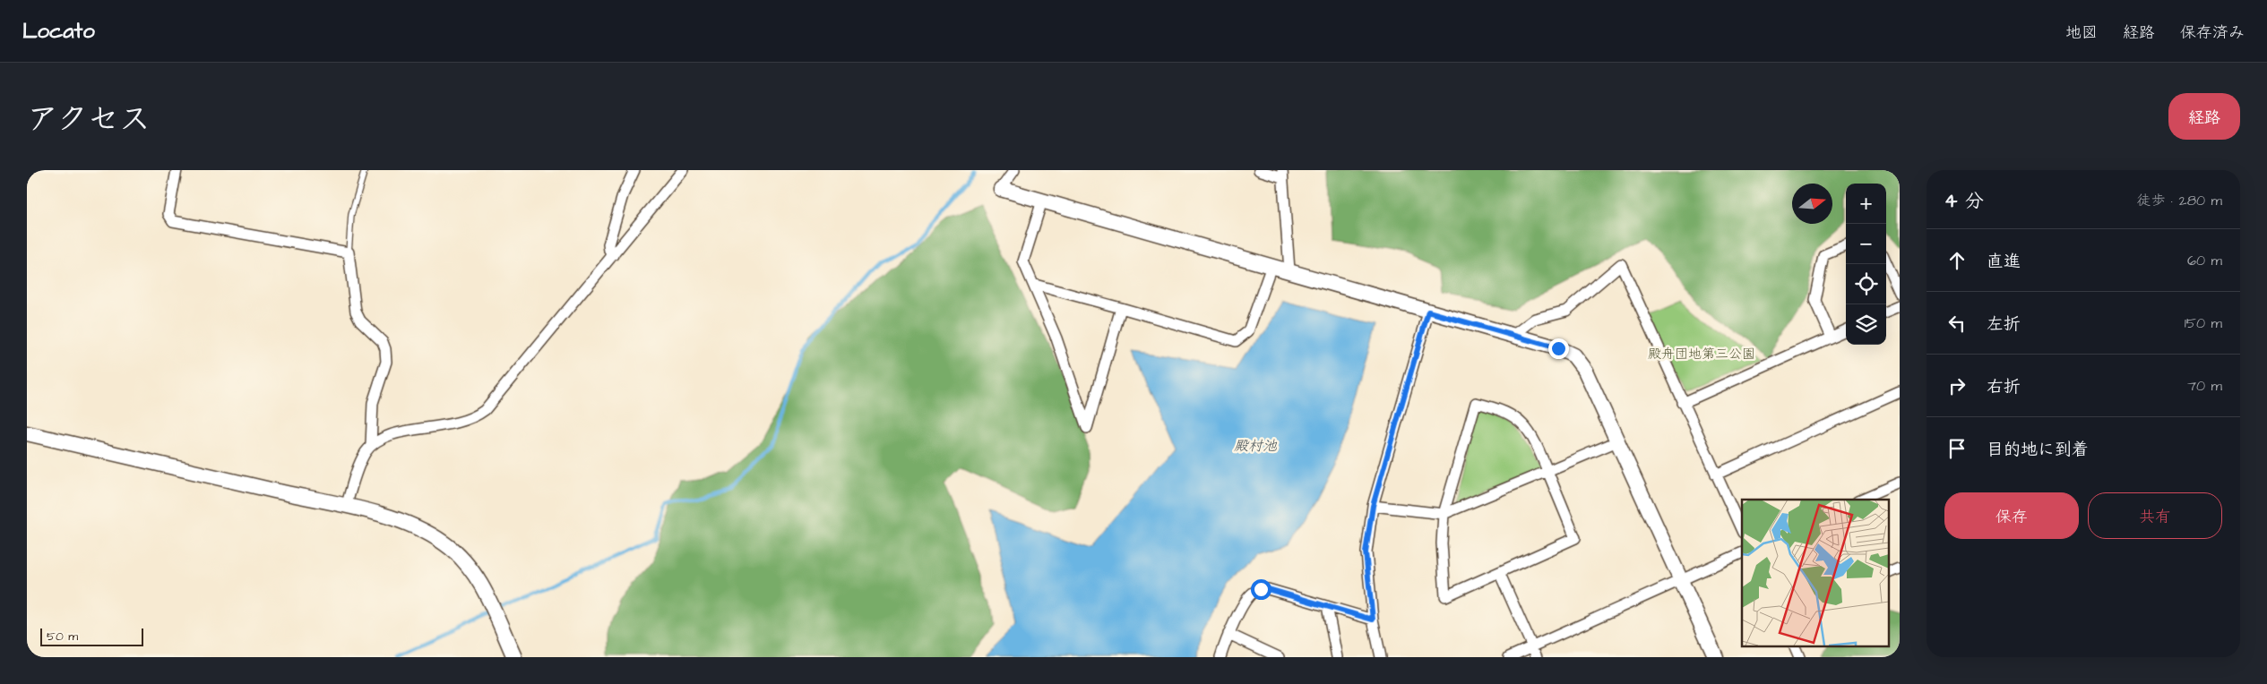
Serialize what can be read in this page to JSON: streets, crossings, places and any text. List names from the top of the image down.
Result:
{
  "water": ["殿村池"],
  "parks": ["殿舟団地第三公園"],
  "scale_bar": "50 m",
  "north": "right",
  "page": {
    "header": "Locato",
    "nav": ["地図", "経路", "保存済み"],
    "title": "アクセス",
    "buttons": [
      "経路",
      ["保存", "共有"]
    ],
    "heading": ["4 分", "徒歩 · 280 m"],
    "map_buttons": ["+", "−"],
    "list": [
      ["直進", "60 m"],
      ["左折", "150 m"],
      ["右折", "70 m"],
      "目的地に到着"
    ],
    "scale": "50 m"
  }
}
